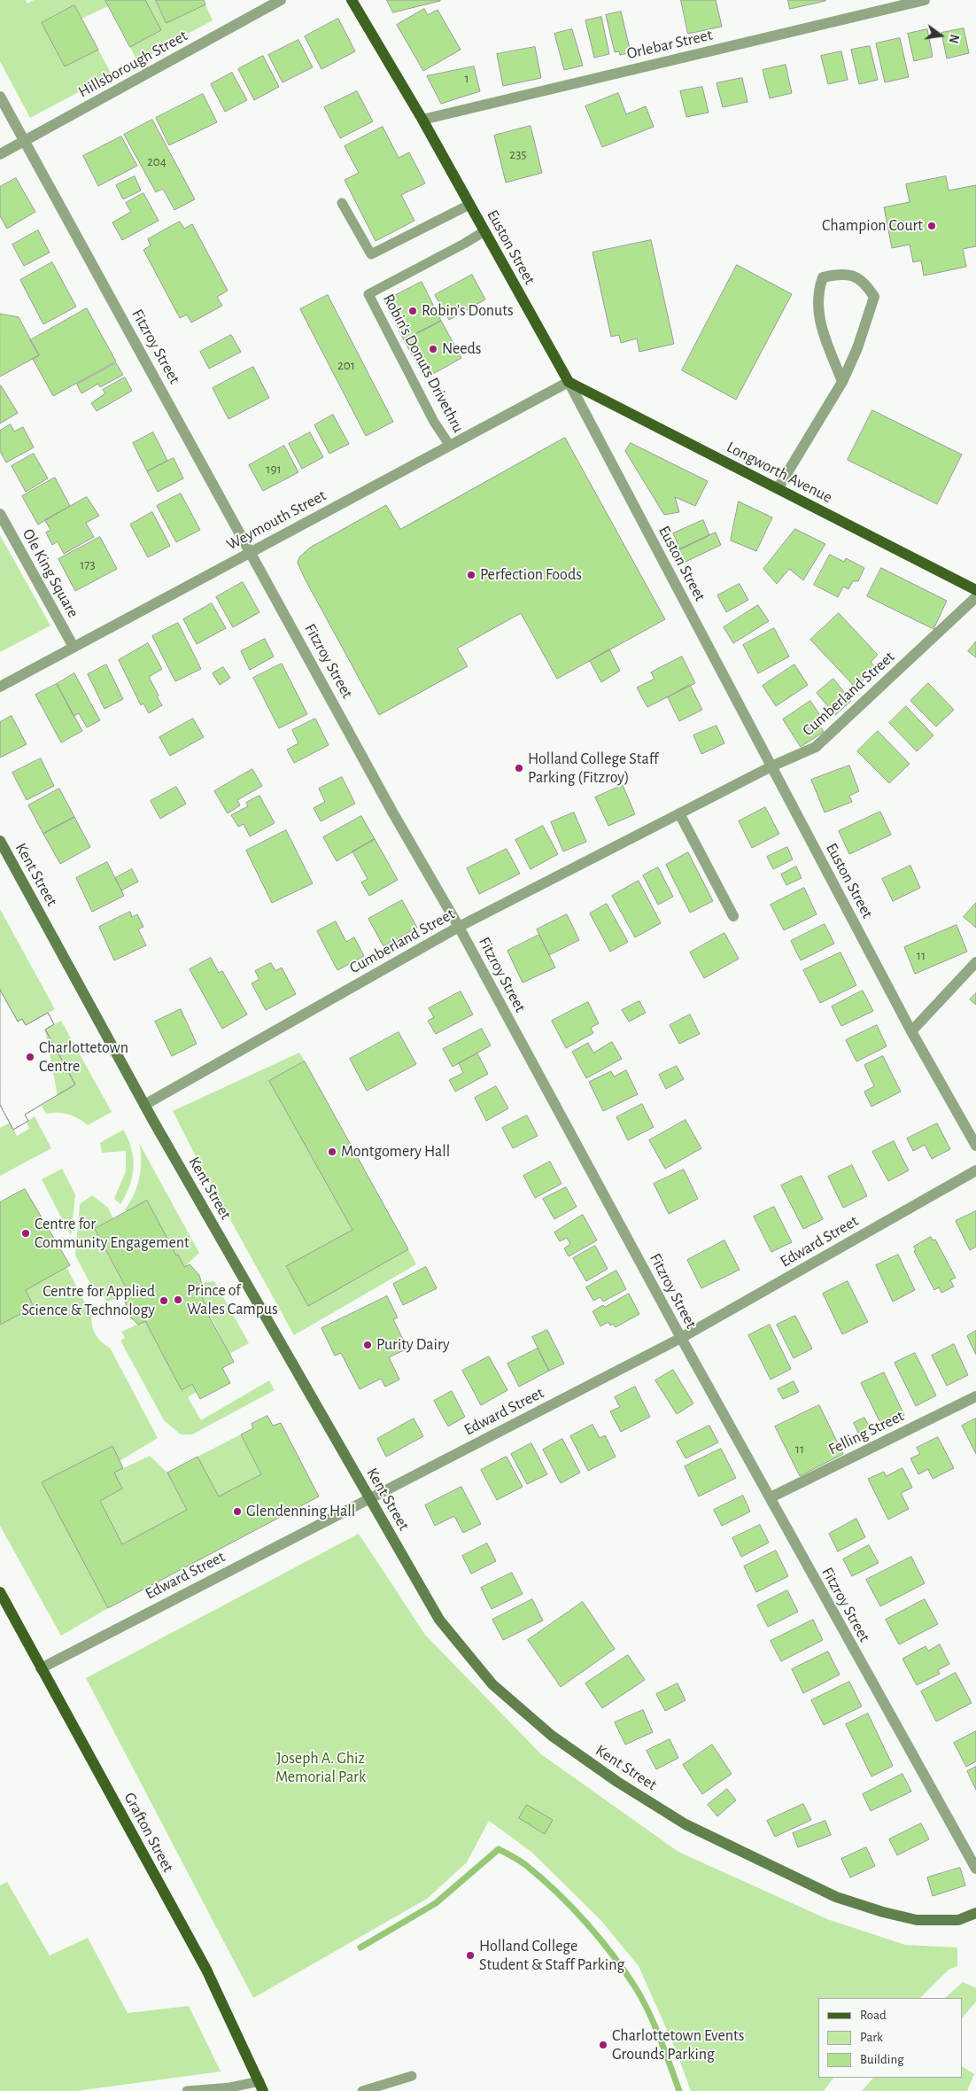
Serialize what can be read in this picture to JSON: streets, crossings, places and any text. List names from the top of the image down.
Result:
{
  "streets": {
    "main road": ["Euston Street", "Longworth Avenue", "Grafton Street"],
    "street": [
      "Orlebar Street",
      "Hillsborough Street",
      "Fitzroy Street",
      "Weymouth Street",
      "Ole King Square",
      "Cumberland Street",
      "Kent Street",
      "Edward Street",
      "Felling Street"
    ],
    "lane": ["Robin's Donuts Drivethru"]
  },
  "crossings": [
    ["Orlebar Street", "Euston Street"],
    ["Hillsborough Street", "Fitzroy Street"],
    ["Euston Street", "Robin's Donuts Drivethru"],
    ["Euston Street", "Longworth Avenue"],
    ["Euston Street", "Weymouth Street"],
    ["Euston Street", "Cumberland Street"],
    ["Fitzroy Street", "Weymouth Street"],
    ["Fitzroy Street", "Cumberland Street"],
    ["Fitzroy Street", "Edward Street"],
    ["Fitzroy Street", "Felling Street"],
    ["Robin's Donuts Drivethru", "Weymouth Street"],
    ["Longworth Avenue", "Weymouth Street"],
    ["Weymouth Street", "Ole King Square"],
    ["Cumberland Street", "Kent Street"],
    ["Kent Street", "Edward Street"],
    ["Edward Street", "Grafton Street"]
  ],
  "parks": ["Joseph A. Ghiz Memorial Park"],
  "places": [
    "Champion Court",
    "Robin's Donuts",
    "Needs",
    "Perfection Foods",
    "Holland College Staff Parking (Fitzroy)",
    "Charlottetown Centre",
    "Montgomery Hall",
    "Centre for Community Engagement",
    "Prince of Wales Campus",
    "Centre for Applied Science & Technology",
    "Purity Dairy",
    "Glendenning Hall",
    "Holland College Student & Staff Parking",
    "Charlottetown Events Grounds Parking"
  ],
  "house_numbers": [
    "1",
    "235",
    "204",
    "201",
    "191",
    "173",
    "11",
    "11"
  ],
  "legend": ["Road", "Park", "Building"],
  "north": "right"
}
